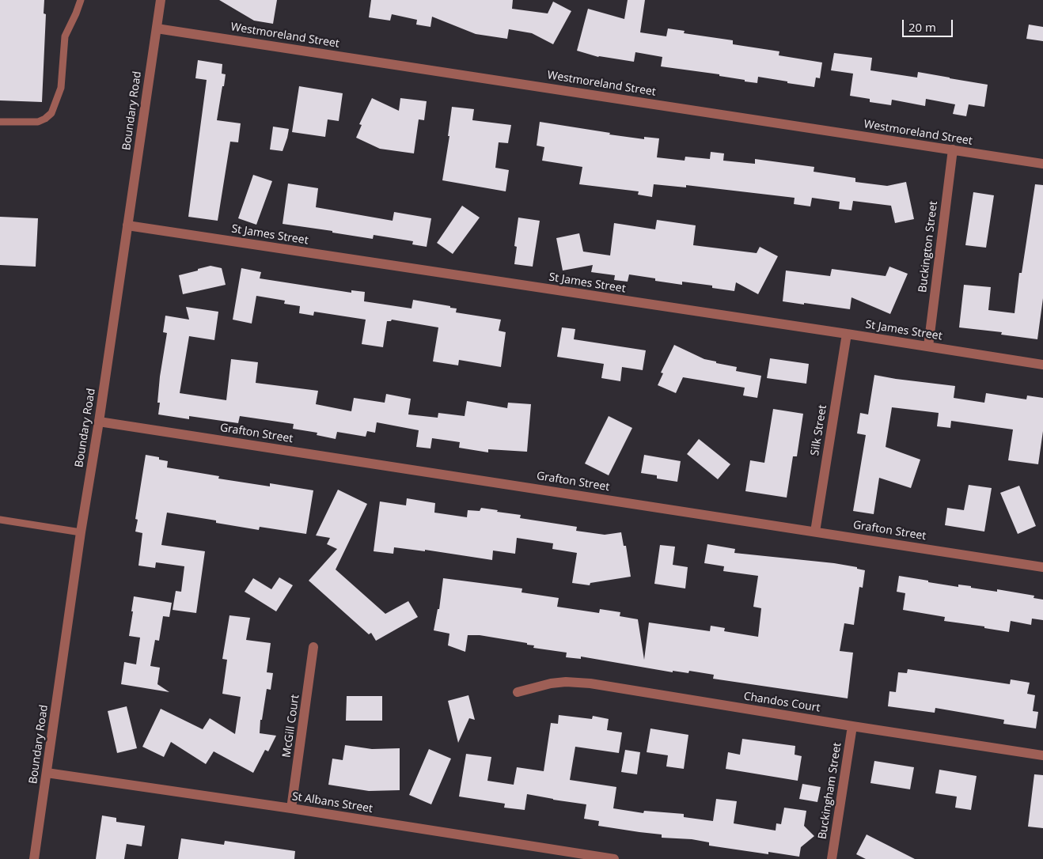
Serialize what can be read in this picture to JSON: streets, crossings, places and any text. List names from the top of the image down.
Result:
{
  "streets": {
    "street": [
      "Westmoreland Street",
      "Boundary Road",
      "St James Street",
      "Buckington Street",
      "Silk Street",
      "Grafton Street",
      "Chandos Court",
      "McGill Court",
      "Buckingham Street",
      "St Albans Street"
    ]
  },
  "crossings": [
    ["Westmoreland Street", "Boundary Road"],
    ["Westmoreland Street", "Buckington Street"],
    ["Boundary Road", "St James Street"],
    ["Boundary Road", "Grafton Street"],
    ["Boundary Road", "St Albans Street"],
    ["St James Street", "Buckington Street"],
    ["St James Street", "Silk Street"],
    ["Silk Street", "Grafton Street"],
    ["Chandos Court", "Buckingham Street"],
    ["McGill Court", "St Albans Street"]
  ],
  "scale_bar": "20 m"
}
